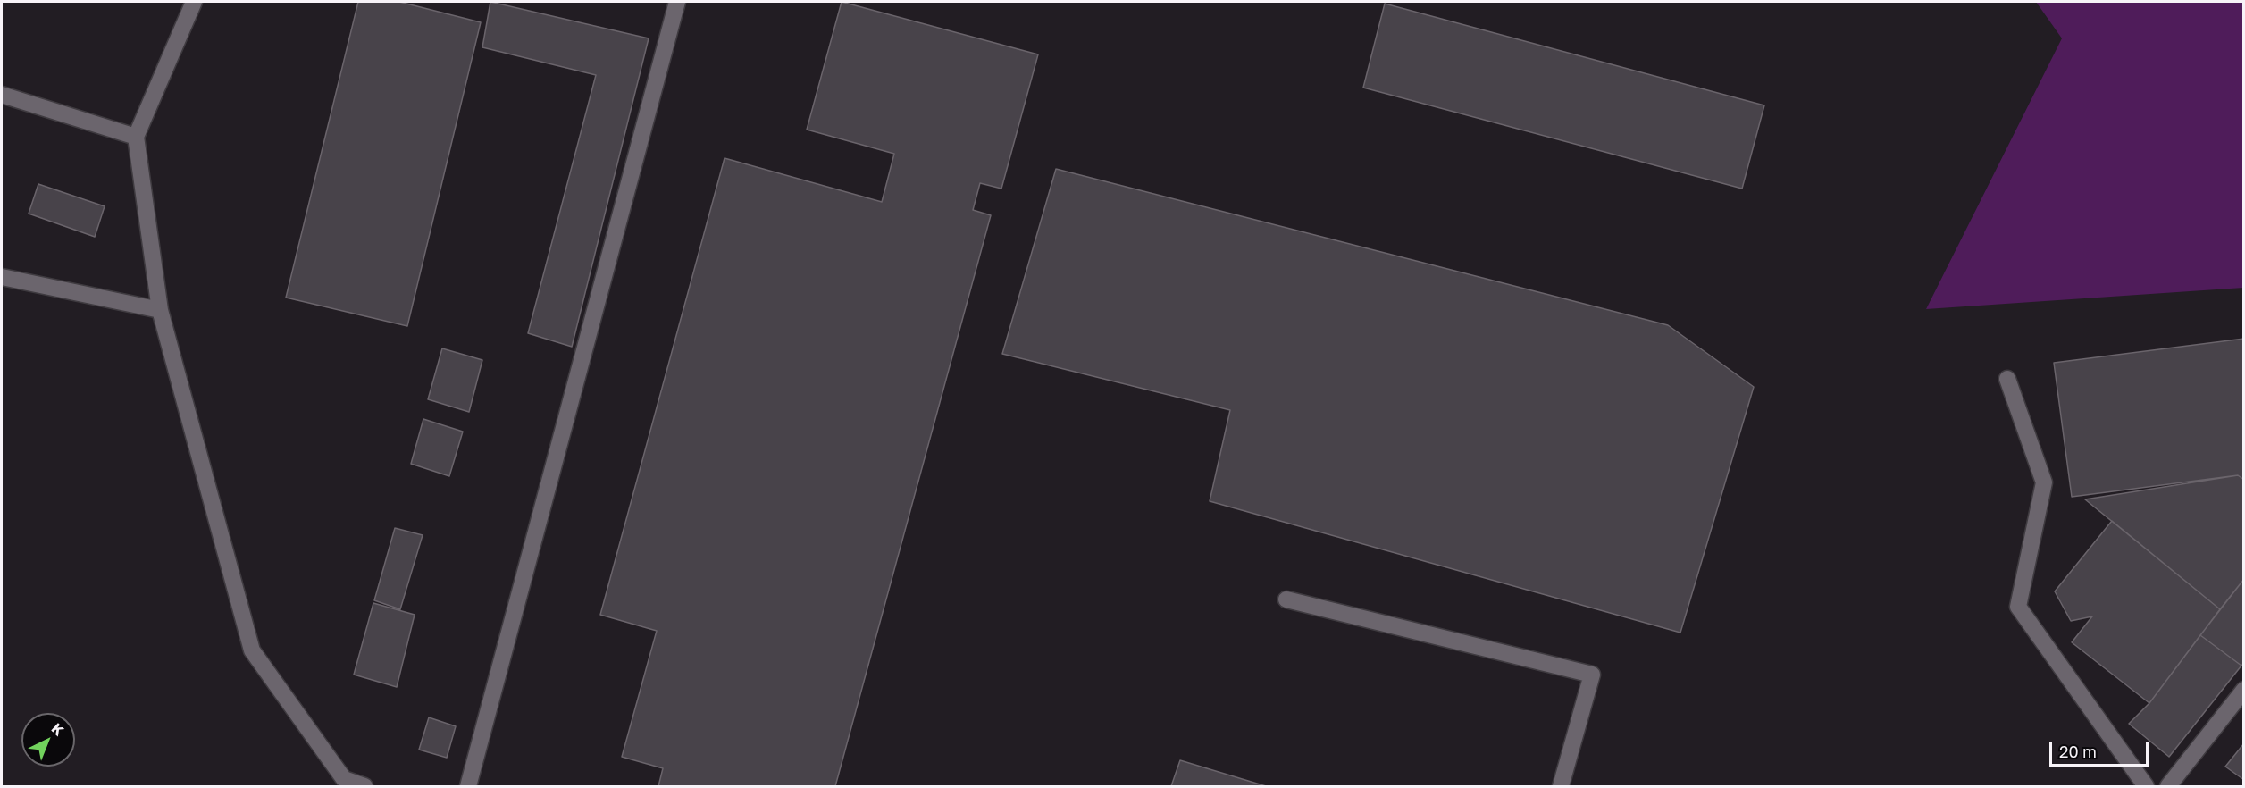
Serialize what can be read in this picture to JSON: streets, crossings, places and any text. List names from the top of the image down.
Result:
{
  "scale_bar": "20 m",
  "north": "top right"
}
